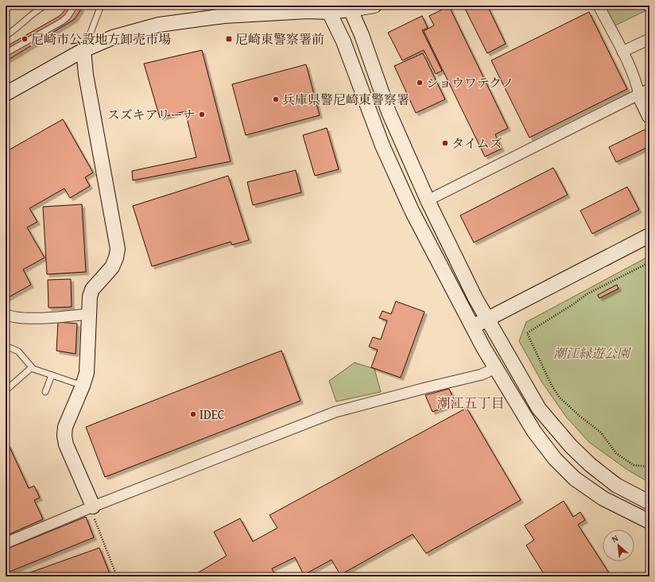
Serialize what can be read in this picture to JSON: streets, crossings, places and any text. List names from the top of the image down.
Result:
{
  "districts": ["潮江五丁目"],
  "parks": ["潮江緑遊公園"],
  "places": {
    "other": [
      "尼崎市公設地方卸売市場",
      "ショウワテクノ",
      "兵庫県警尼崎東警察署",
      "スズキアリーナ",
      "タイムズ",
      "IDEC"
    ],
    "transit": ["尼崎東警察署前"]
  },
  "north": "top left"
}
